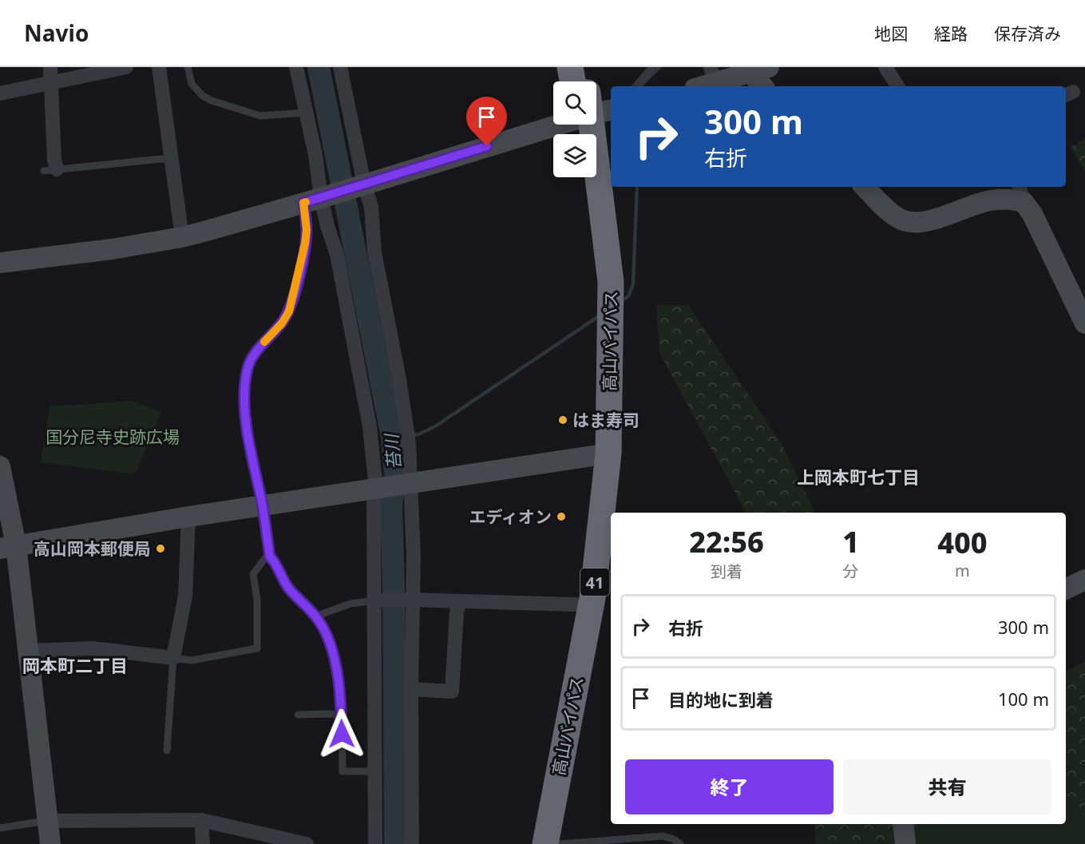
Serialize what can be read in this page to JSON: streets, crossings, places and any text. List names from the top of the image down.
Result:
{
  "streets": {
    "highway": ["高山バイパス", "41"]
  },
  "districts": ["上岡本町七丁目", "岡本町二丁目"],
  "water": ["苔川"],
  "parks": ["国分尼寺史跡広場"],
  "places": ["はま寿司", "エディオン", "高山岡本郵便局"],
  "page": {
    "header": "Navio",
    "nav": ["地図", "経路", "保存済み"],
    "turn": ["300 m", "右折"],
    "eta": [
      "22:56",
      "到着",
      "1",
      "分",
      "400",
      "m"
    ],
    "list": [
      {
        "name": "右折",
        "value": "300 m"
      },
      {
        "name": "目的地に到着",
        "value": "100 m"
      }
    ],
    "buttons": ["終了", "共有"]
  }
}
